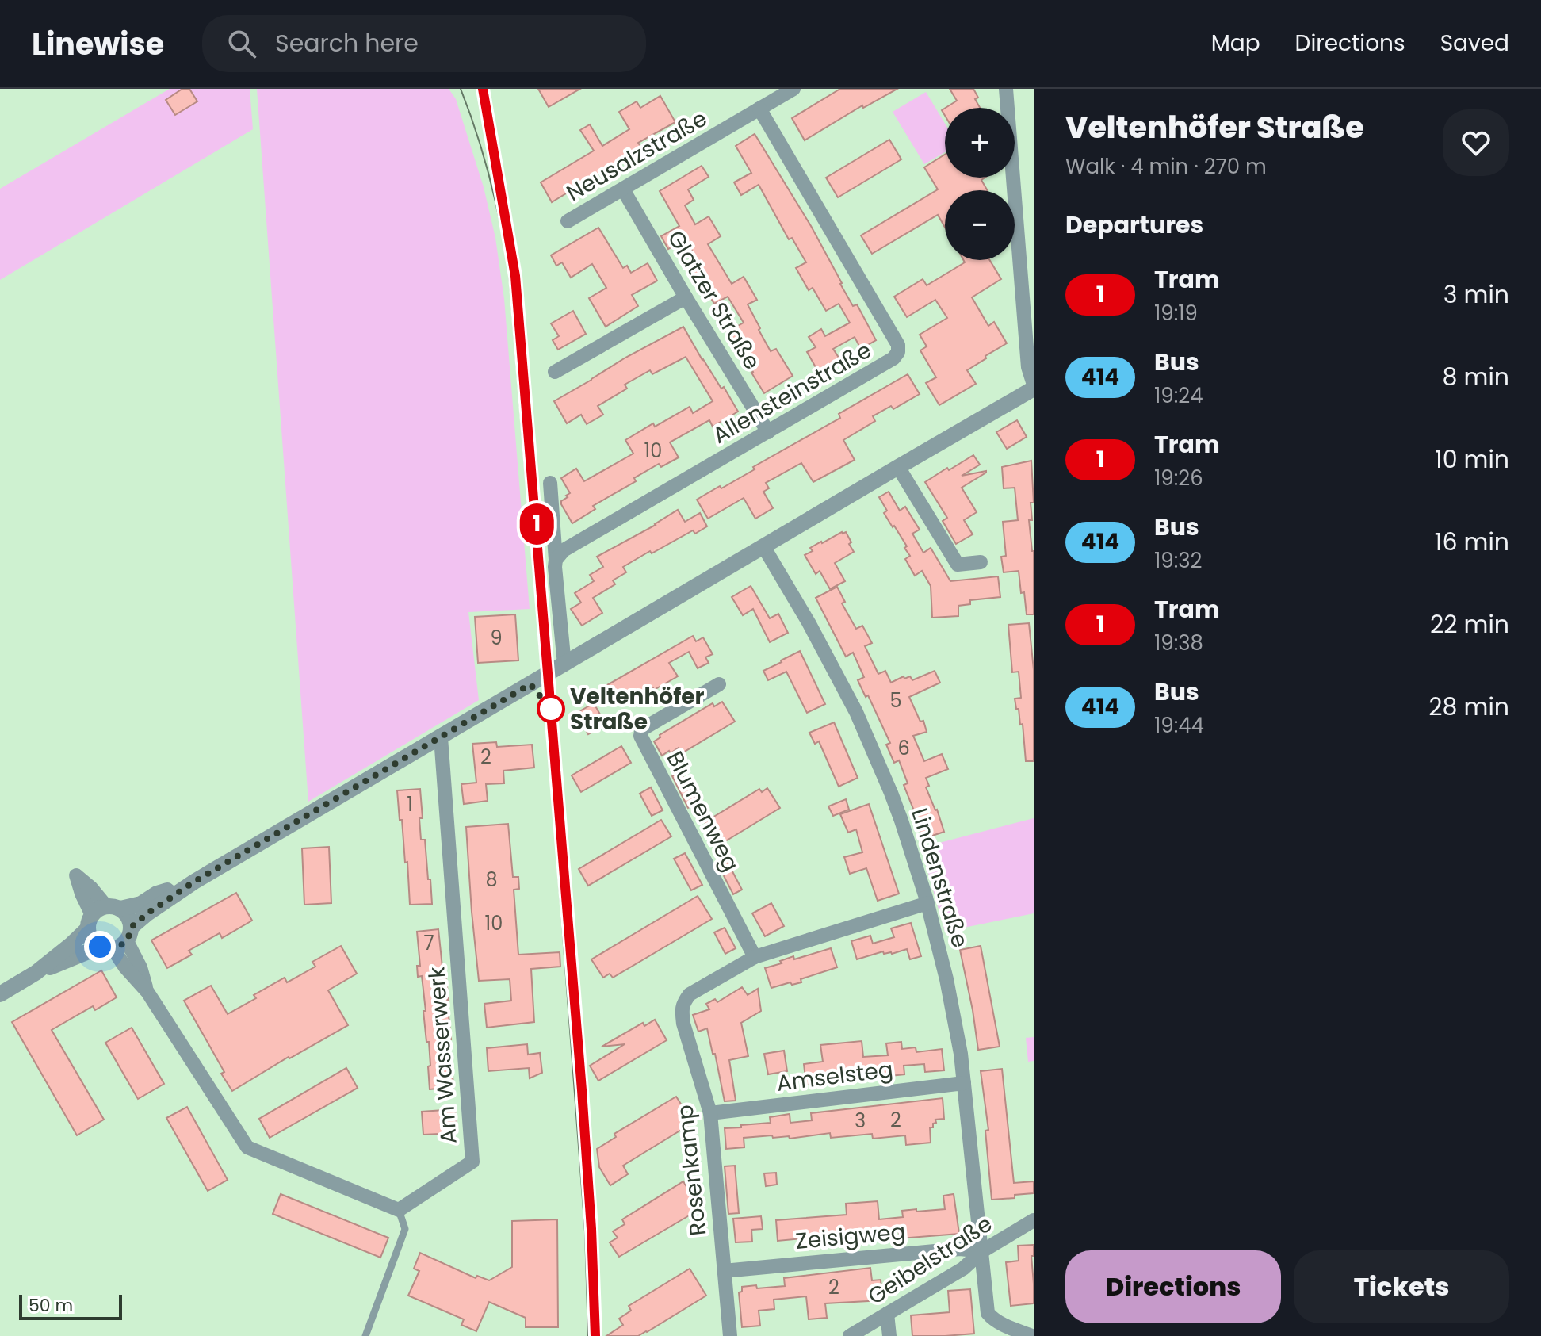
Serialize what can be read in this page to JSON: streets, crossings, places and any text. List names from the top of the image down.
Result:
{
  "streets": {
    "street": [
      "Neusalzstraße",
      "Glatzer Straße",
      "Allensteinstraße",
      "Blumenweg",
      "Lindenstraße",
      "Am Wasserwerk",
      "Amselsteg",
      "Rosenkamp",
      "Zeisigweg",
      "Geibelstraße"
    ]
  },
  "crossings": [
    ["Neusalzstraße", "Glatzer Straße"],
    ["Neusalzstraße", "Allensteinstraße"],
    ["Glatzer Straße", "Allensteinstraße"],
    ["Blumenweg", "Rosenkamp"],
    ["Lindenstraße", "Amselsteg"],
    ["Lindenstraße", "Rosenkamp"],
    ["Lindenstraße", "Zeisigweg"],
    ["Lindenstraße", "Geibelstraße"],
    ["Amselsteg", "Rosenkamp"],
    ["Rosenkamp", "Zeisigweg"],
    ["Zeisigweg", "Geibelstraße"]
  ],
  "places": ["Veltenhöfer Straße"],
  "lines": ["tram line 1"],
  "house_numbers": [
    "10",
    "9",
    "5",
    "6",
    "2",
    "1",
    "8",
    "10",
    "7",
    "2",
    "3",
    "2"
  ],
  "scale_bar": "50 m",
  "page": {
    "header": "Linewise",
    "search": "Search here",
    "nav": ["Map", "Directions", "Saved"],
    "on_map": "1",
    "heading": [
      ["Veltenhöfer Straße", "Walk · 4 min · 270 m"],
      "Departures"
    ],
    "map_buttons": ["+", "−"],
    "list": [
      {
        "mark": "1",
        "name": "Tram",
        "note": "19:19",
        "value": "3 min"
      },
      {
        "mark": "414",
        "name": "Bus",
        "note": "19:24",
        "value": "8 min"
      },
      {
        "mark": "1",
        "name": "Tram",
        "note": "19:26",
        "value": "10 min"
      },
      {
        "mark": "414",
        "name": "Bus",
        "note": "19:32",
        "value": "16 min"
      },
      {
        "mark": "1",
        "name": "Tram",
        "note": "19:38",
        "value": "22 min"
      },
      {
        "mark": "414",
        "name": "Bus",
        "note": "19:44",
        "value": "28 min"
      }
    ],
    "buttons": ["Directions", "Tickets"],
    "scale": "50 m"
  }
}
